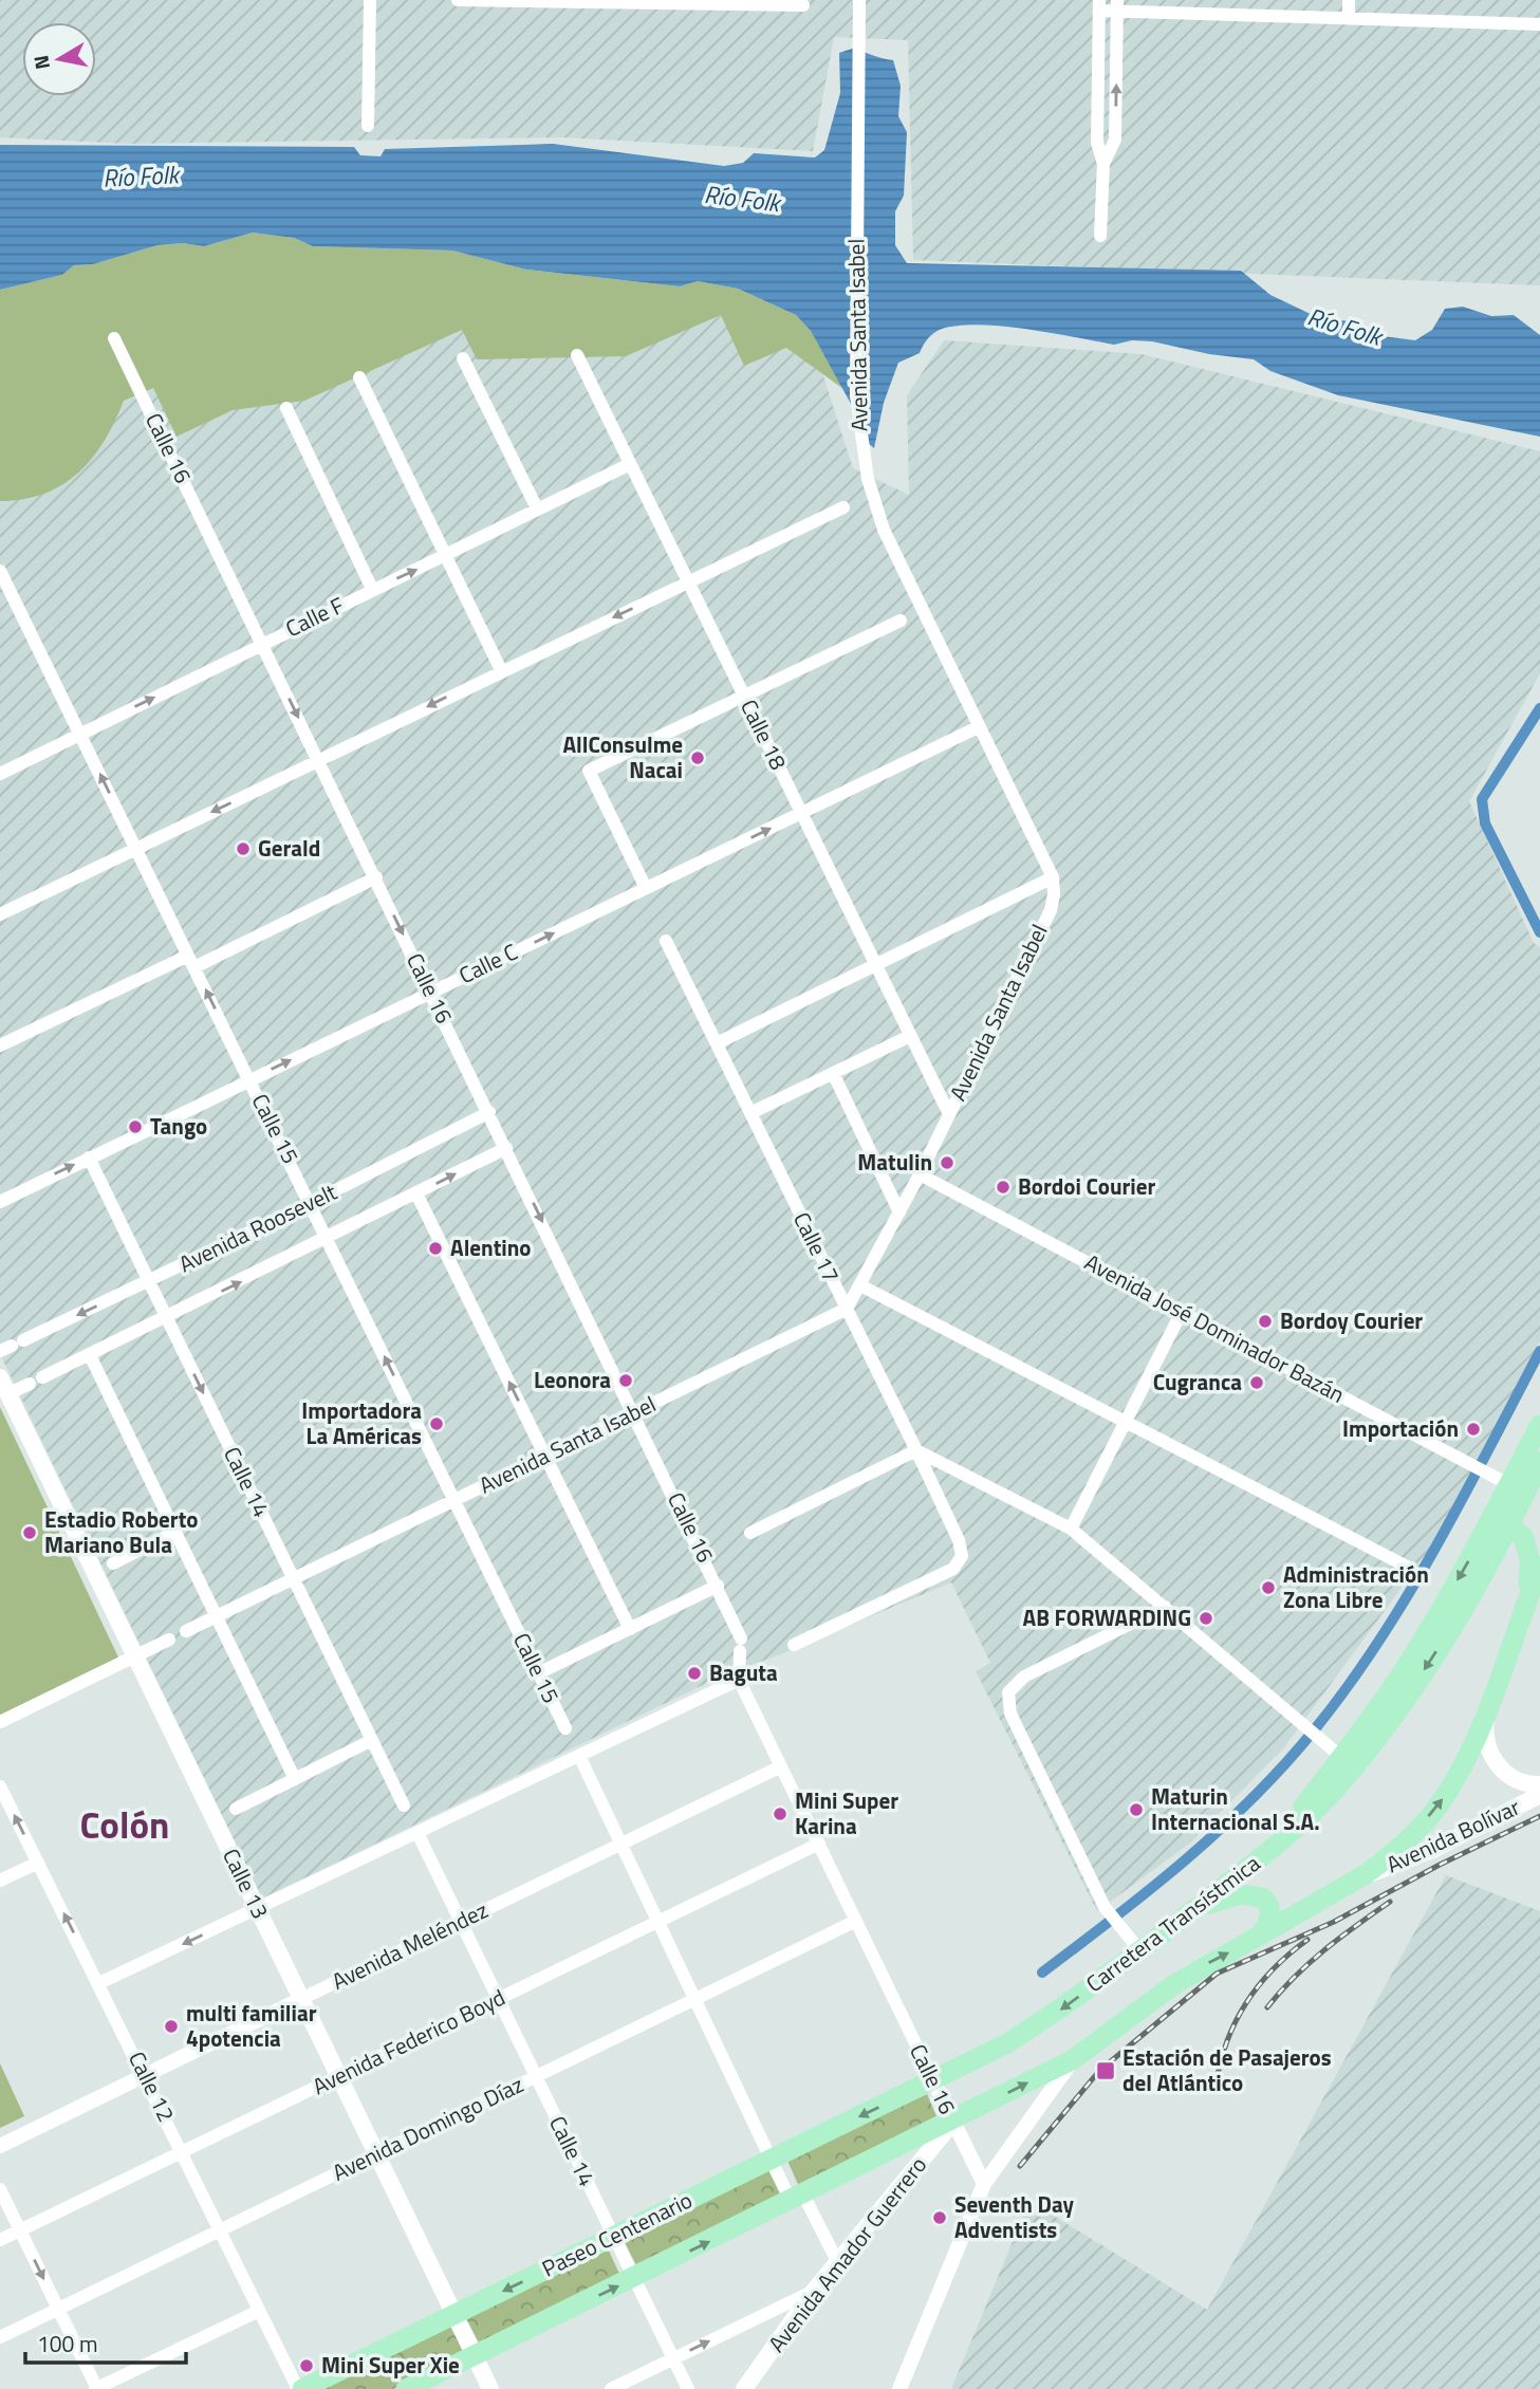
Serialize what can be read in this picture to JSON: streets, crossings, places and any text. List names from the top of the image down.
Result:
{
  "streets": {
    "main road": [
      "Avenida Bolívar",
      "Calle 13",
      "Carretera Transístmica",
      "Paseo Centenario",
      "Avenida Amador Guerrero"
    ],
    "street": [
      "Avenida Santa Isabel",
      "Calle 16",
      "Calle F",
      "Calle 18",
      "Calle C",
      "Calle 15",
      "Avenida Roosevelt",
      "Calle 17",
      "Avenida José Dominador Bazán",
      "Calle 14",
      "Avenida Meléndez",
      "Avenida Federico Boyd",
      "Calle 12",
      "Avenida Domingo Díaz"
    ]
  },
  "crossings": [
    ["Avenida Santa Isabel", "Calle 16"],
    ["Avenida Santa Isabel", "Calle 18"],
    ["Avenida Santa Isabel", "Calle C"],
    ["Avenida Santa Isabel", "Calle 15"],
    ["Avenida Santa Isabel", "Calle 17"],
    ["Avenida Santa Isabel", "Avenida José Dominador Bazán"],
    ["Avenida Santa Isabel", "Calle 14"],
    ["Calle 16", "Calle F"],
    ["Calle 16", "Calle C"],
    ["Calle 16", "Avenida Roosevelt"],
    ["Calle 16", "Carretera Transístmica"],
    ["Calle 16", "Avenida Meléndez"],
    ["Calle 16", "Avenida Federico Boyd"],
    ["Calle 16", "Avenida Domingo Díaz"],
    ["Calle 16", "Paseo Centenario"],
    ["Calle 16", "Avenida Amador Guerrero"],
    ["Calle F", "Calle 18"],
    ["Calle F", "Calle 15"],
    ["Calle 18", "Calle C"],
    ["Calle C", "Calle 15"],
    ["Calle C", "Calle 14"],
    ["Calle 15", "Avenida Roosevelt"],
    ["Avenida Roosevelt", "Calle 14"],
    ["Avenida Roosevelt", "Calle 13"],
    ["Calle 14", "Avenida Meléndez"],
    ["Calle 14", "Avenida Federico Boyd"],
    ["Calle 14", "Avenida Domingo Díaz"],
    ["Calle 14", "Paseo Centenario"],
    ["Calle 13", "Avenida Meléndez"],
    ["Calle 13", "Avenida Federico Boyd"],
    ["Calle 13", "Avenida Domingo Díaz"],
    ["Calle 13", "Paseo Centenario"],
    ["Carretera Transístmica", "Paseo Centenario"],
    ["Avenida Meléndez", "Calle 12"],
    ["Avenida Federico Boyd", "Calle 12"],
    ["Calle 12", "Avenida Domingo Díaz"],
    ["Calle 12", "Paseo Centenario"],
    ["Paseo Centenario", "Avenida Amador Guerrero"]
  ],
  "one_way": ["Calle F", "Calle C"],
  "districts": ["Colón"],
  "water": ["Río Folk"],
  "places": {
    "other": [
      "AllConsulme Nacai",
      "Gerald",
      "Tango",
      "Matulin",
      "Bordoi Courier",
      "Alentino",
      "Bordoy Courier",
      "Leonora",
      "Cugranca",
      "Importadora La Américas",
      "Importación",
      "Estadio Roberto Mariano Bula",
      "Administración Zona Libre",
      "AB FORWARDING",
      "Baguta",
      "Maturin Internacional S.A.",
      "Mini Super Karina",
      "multi familiar 4potencia",
      "Seventh Day Adventists",
      "Mini Super Xie"
    ],
    "transit": ["Estación de Pasajeros del Atlántico"]
  },
  "scale_bar": "100 m",
  "north": "left"
}
